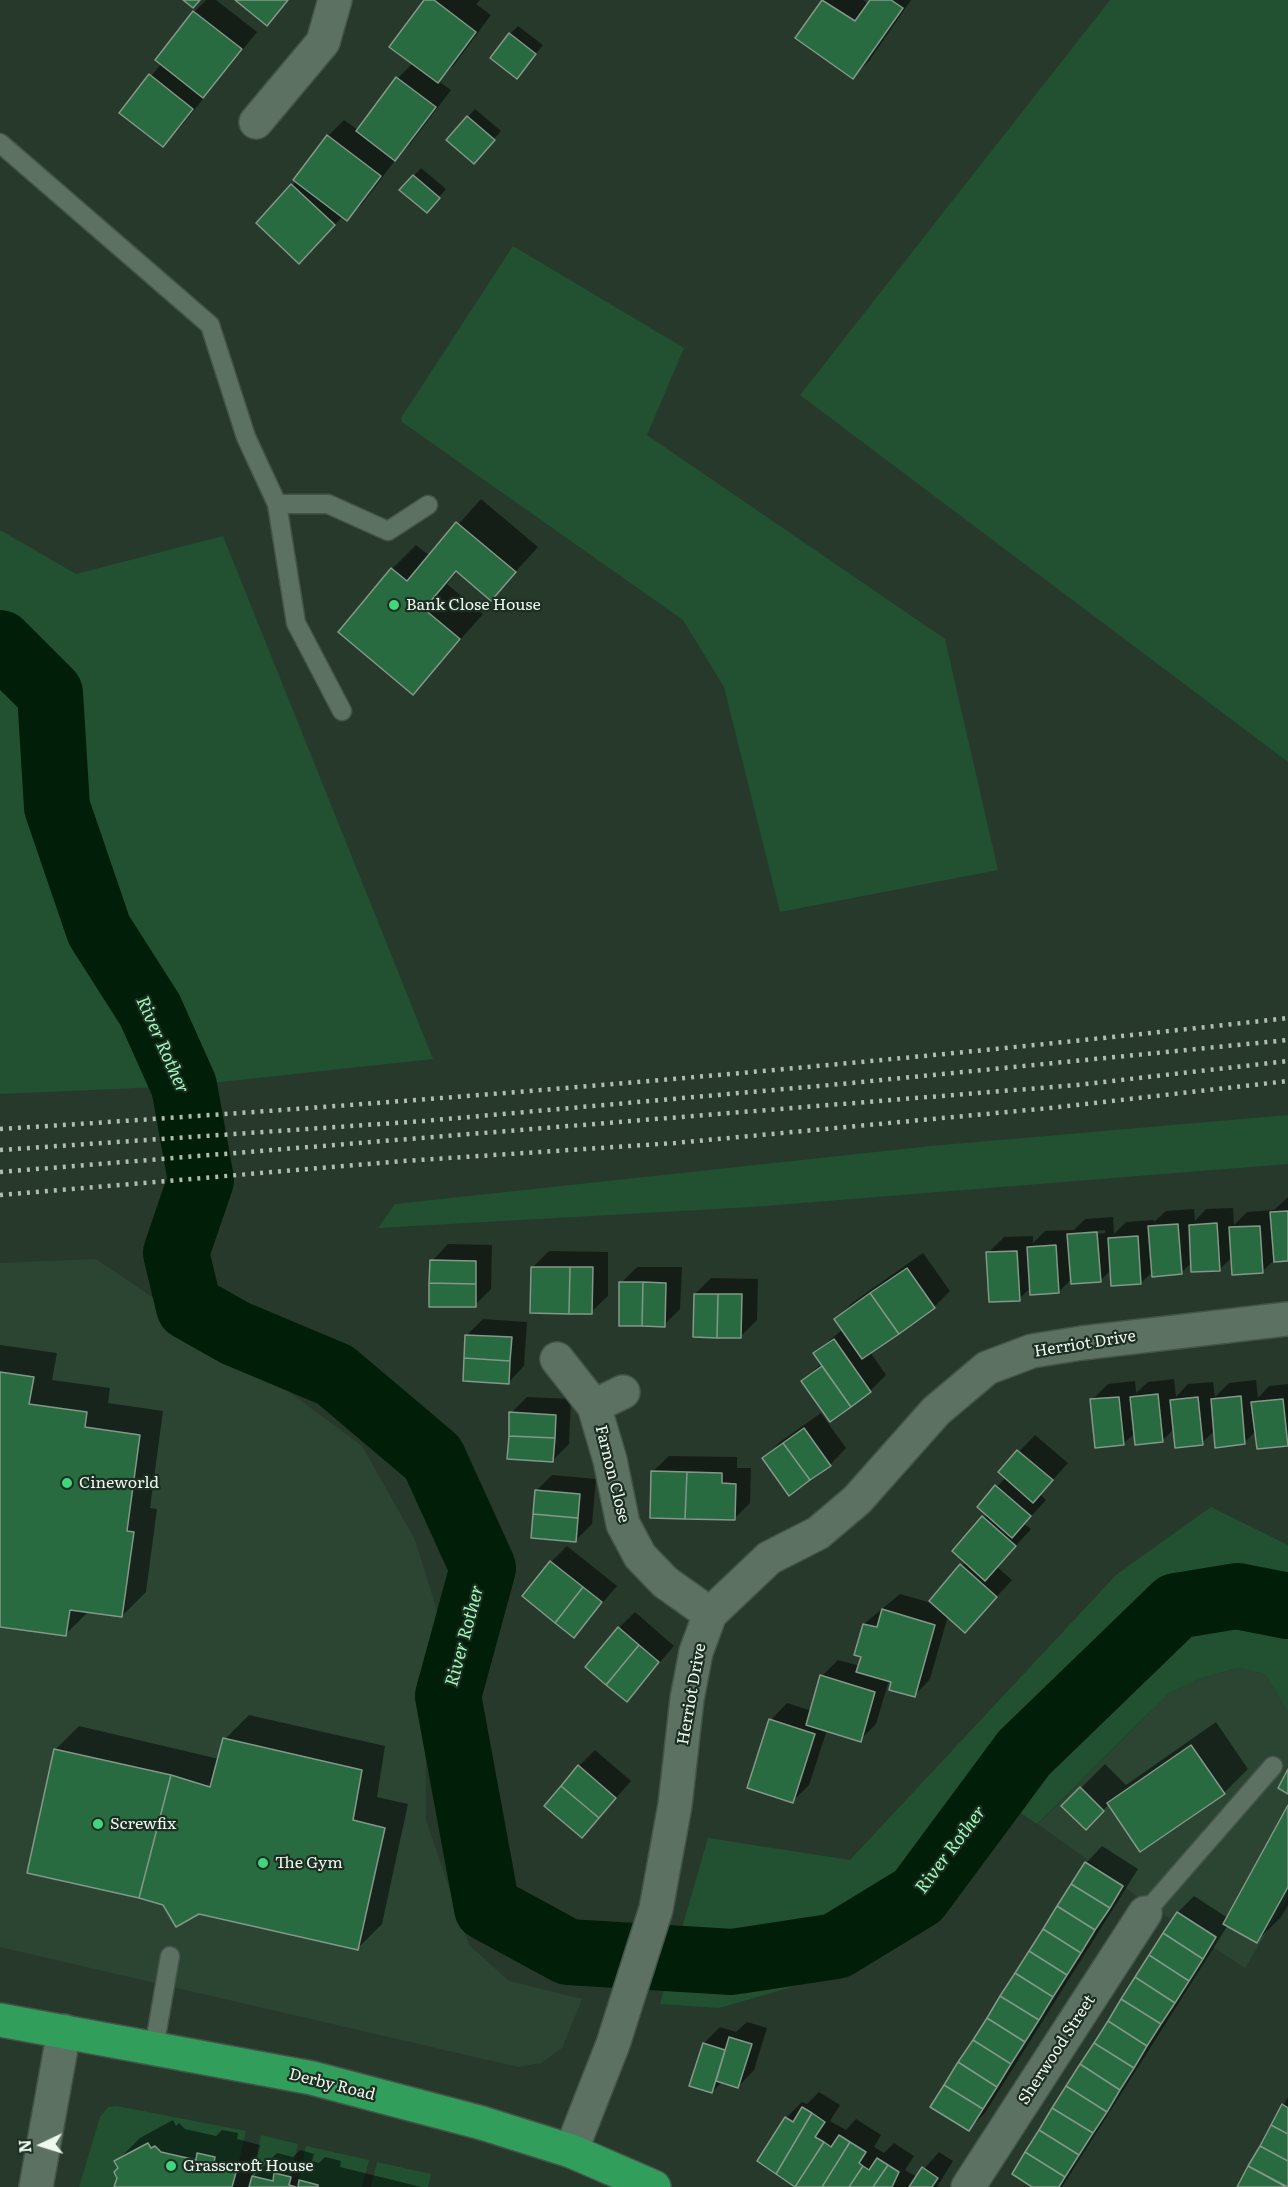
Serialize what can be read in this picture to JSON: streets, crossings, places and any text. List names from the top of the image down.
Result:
{
  "streets": {
    "highway": ["Derby Road"],
    "street": ["Herriot Drive", "Farnon Close", "Sherwood Street"]
  },
  "crossings": [
    ["Herriot Drive", "Farnon Close"],
    ["Herriot Drive", "Derby Road"]
  ],
  "water": ["River Rother"],
  "places": [
    "Bank Close House",
    "Cineworld",
    "Screwfix",
    "The Gym",
    "Grasscroft House"
  ],
  "north": "left"
}
